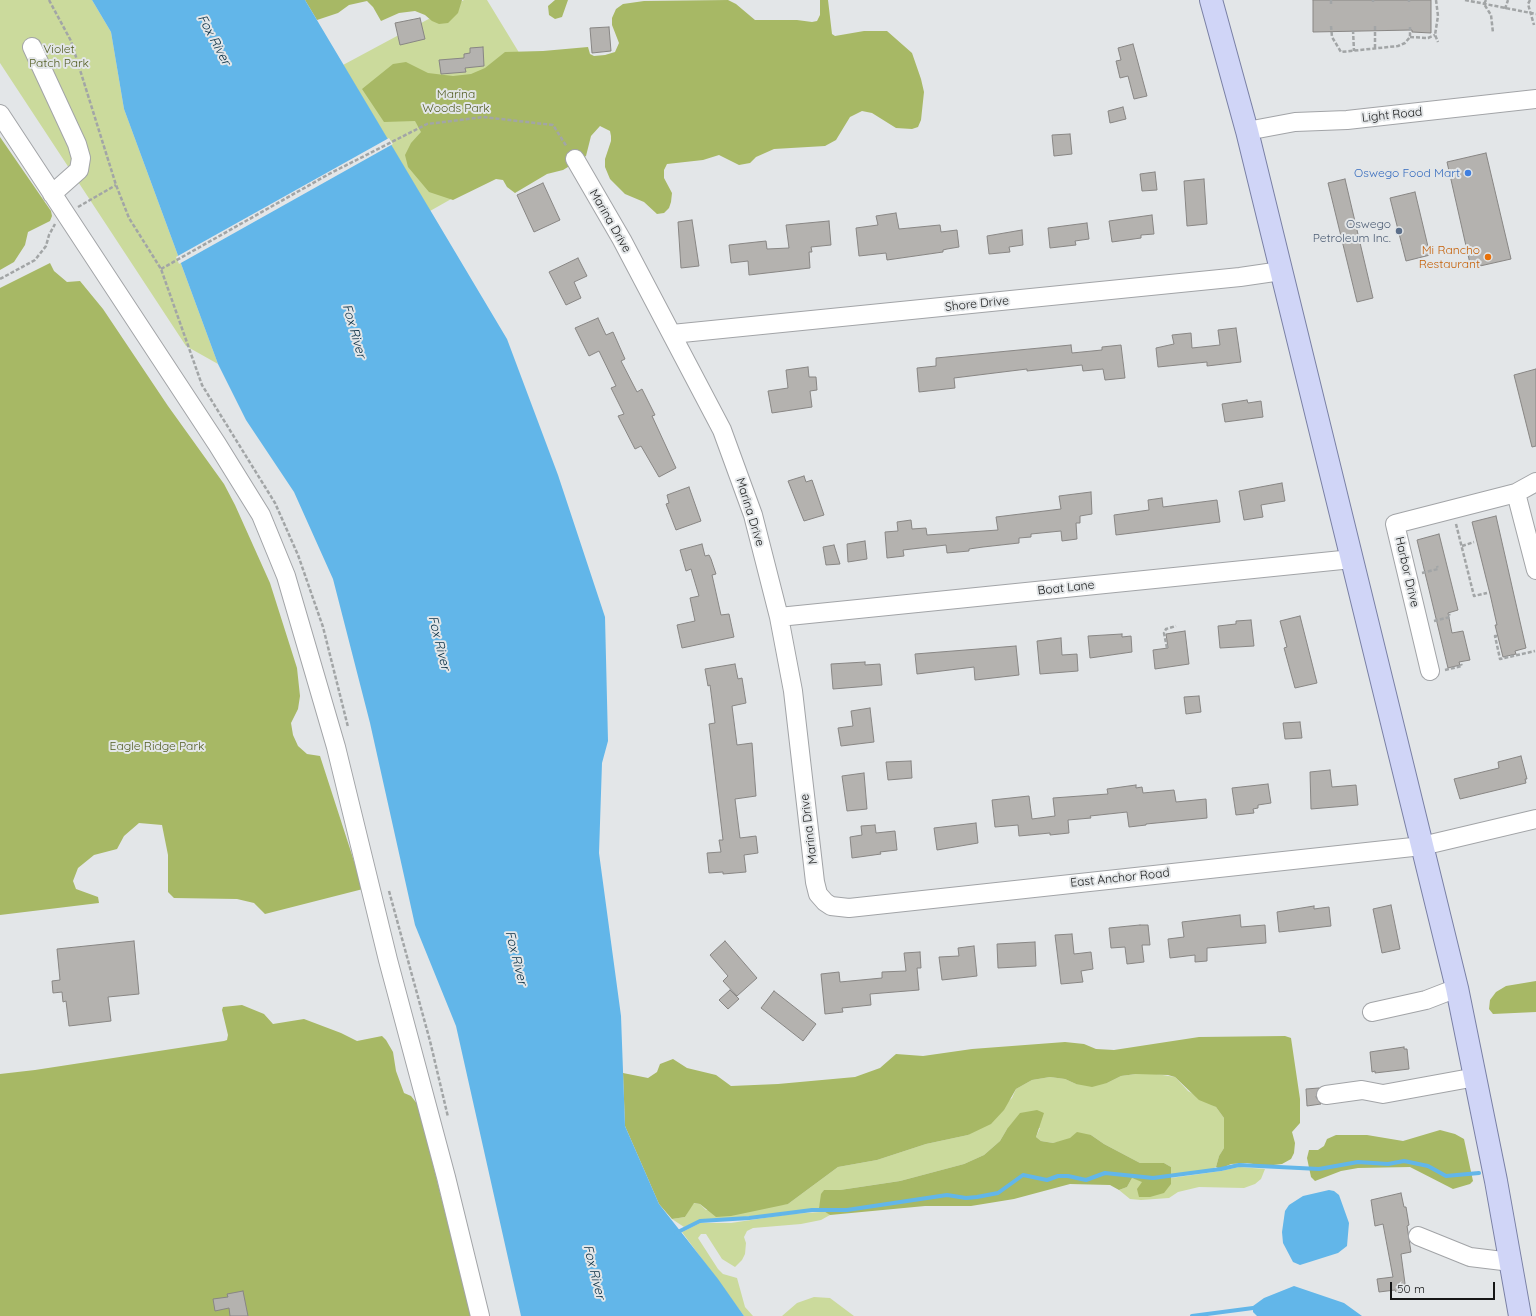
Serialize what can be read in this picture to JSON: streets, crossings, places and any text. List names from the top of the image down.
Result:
{
  "streets": {
    "street": [
      "Light Road",
      "Marina Drive",
      "Shore Drive",
      "Harbor Drive",
      "Boat Lane",
      "East Anchor Road"
    ]
  },
  "crossings": [
    ["Marina Drive", "Shore Drive"],
    ["Marina Drive", "Boat Lane"],
    ["Marina Drive", "East Anchor Road"]
  ],
  "water": ["Fox River"],
  "parks": ["Violet Patch Park", "Marina Woods Park", "Eagle Ridge Park"],
  "places": ["Oswego Food Mart", "Oswego Petroleum Inc.", "Mi Rancho Restaurant"],
  "scale_bar": "50 m"
}
